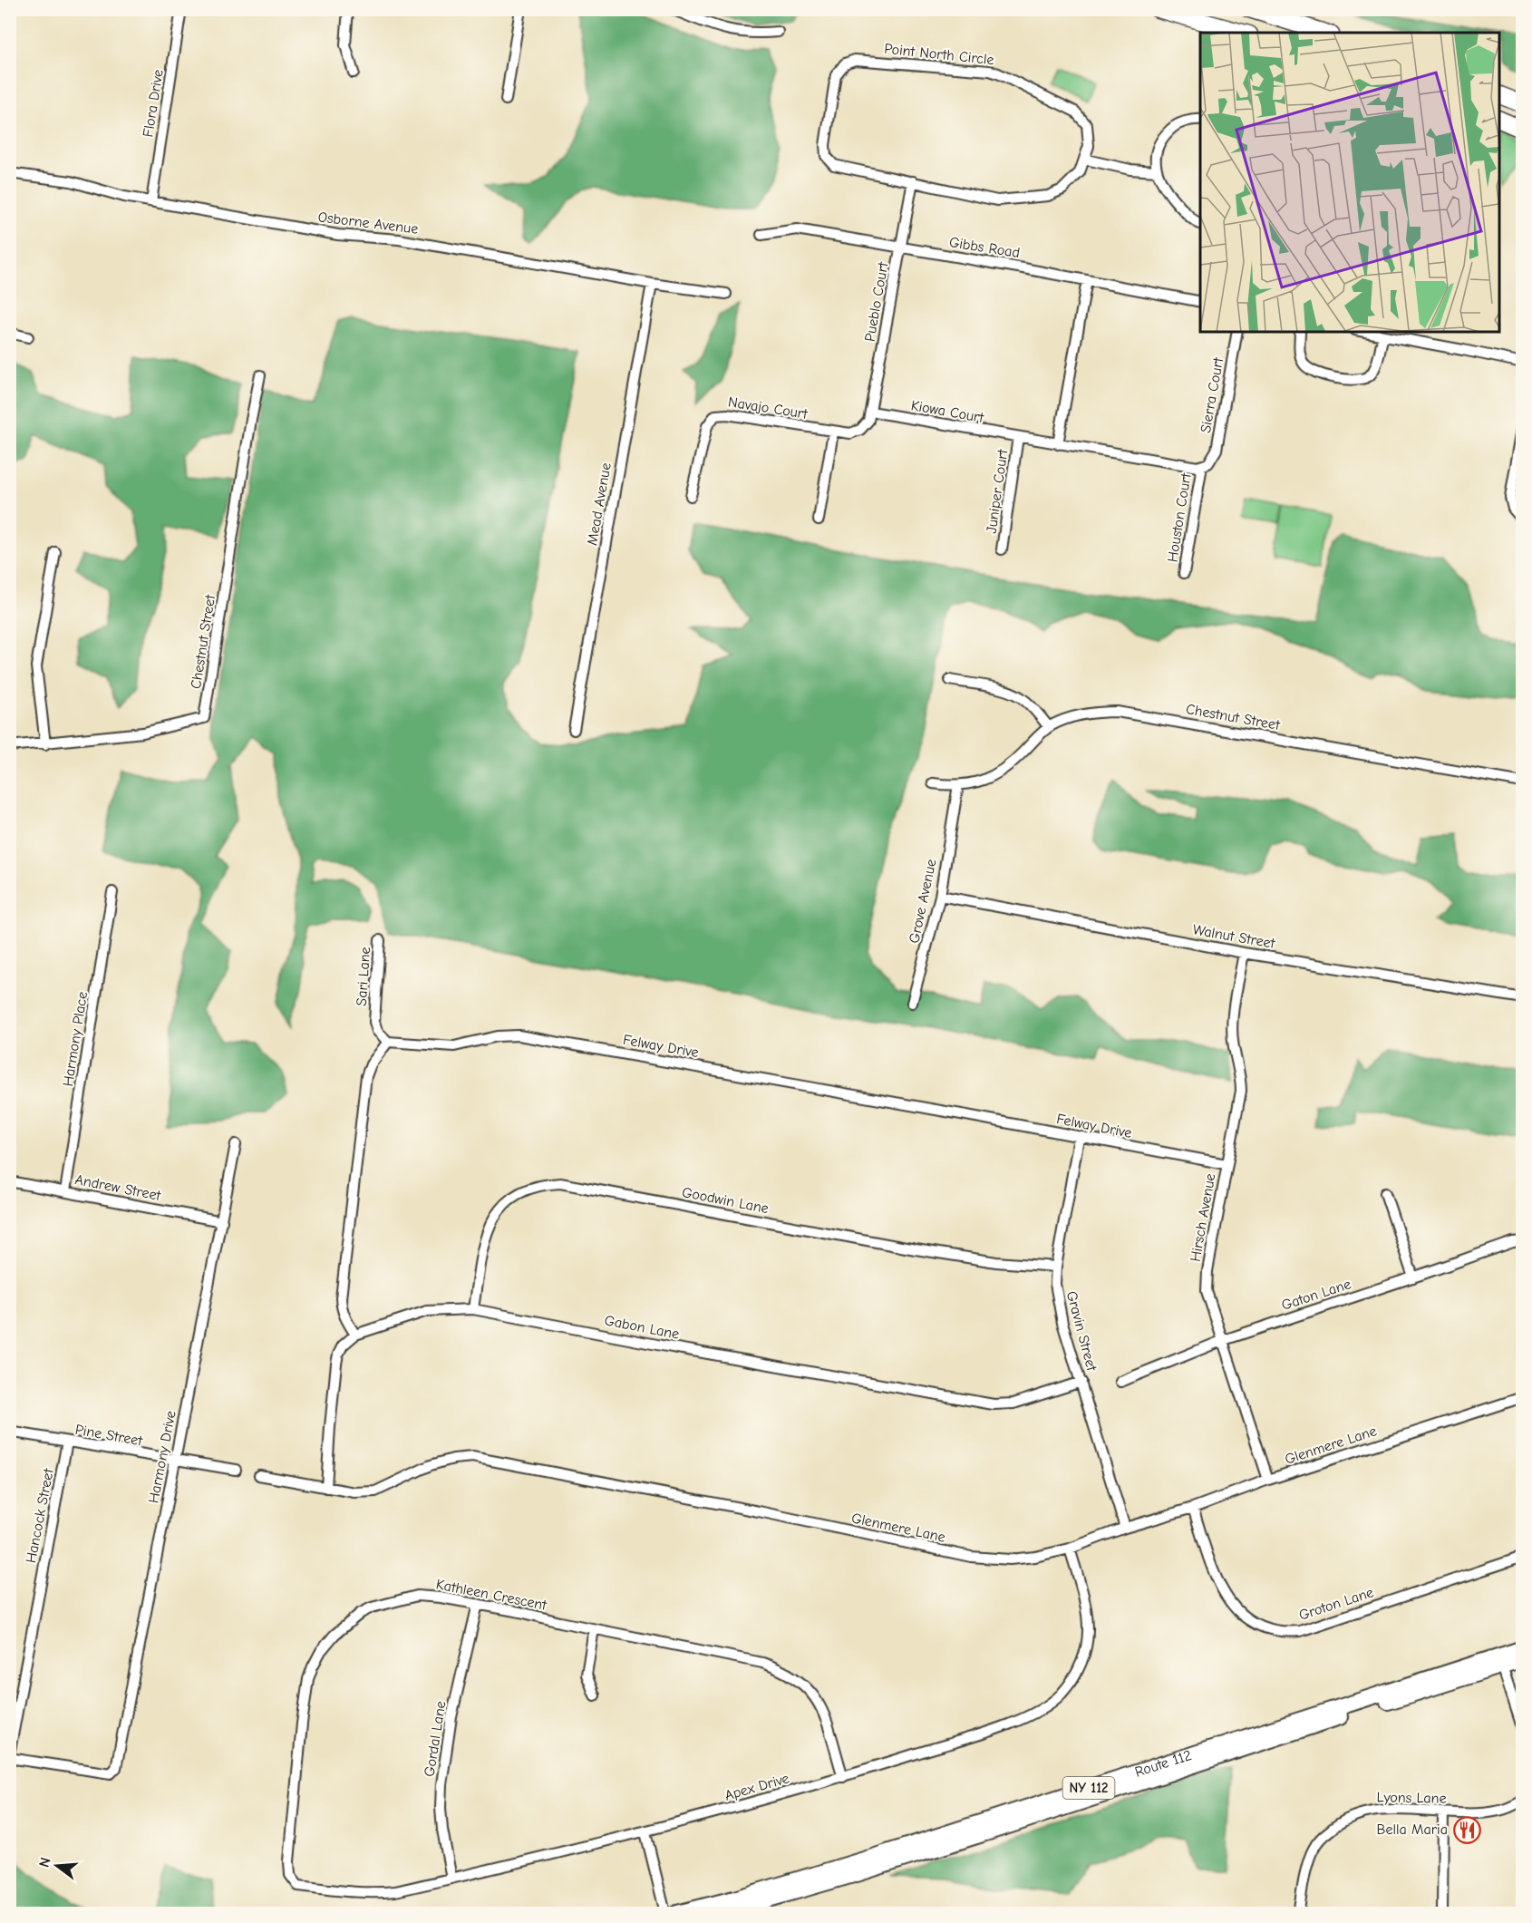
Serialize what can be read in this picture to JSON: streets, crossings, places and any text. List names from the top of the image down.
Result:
{
  "streets": {
    "main road": ["Route 112", "NY 112"],
    "street": [
      "Point North Circle",
      "Flora Drive",
      "Osborne Avenue",
      "Gibbs Road",
      "Pueblo Court",
      "Sierra Court",
      "Navajo Court",
      "Kiowa Court",
      "Juniper Court",
      "Mead Avenue",
      "Houston Court",
      "Chestnut Street",
      "Grove Avenue",
      "Walnut Street",
      "Sari Lane",
      "Harmony Place",
      "Felway Drive",
      "Andrew Street",
      "Goodwin Lane",
      "Hirsch Avenue",
      "Gaton Lane",
      "Gabon Lane",
      "Gravin Street",
      "Pine Street",
      "Glenmere Lane",
      "Harmony Drive",
      "Hancock Street",
      "Kathleen Crescent",
      "Groton Lane",
      "Gordal Lane",
      "Apex Drive",
      "Lyons Lane"
    ]
  },
  "crossings": [
    ["Point North Circle", "Pueblo Court"],
    ["Flora Drive", "Osborne Avenue"],
    ["Osborne Avenue", "Mead Avenue"],
    ["Gibbs Road", "Pueblo Court"],
    ["Pueblo Court", "Navajo Court"],
    ["Pueblo Court", "Kiowa Court"],
    ["Sierra Court", "Houston Court"],
    ["Kiowa Court", "Juniper Court"],
    ["Chestnut Street", "Grove Avenue"],
    ["Grove Avenue", "Walnut Street"],
    ["Walnut Street", "Hirsch Avenue"],
    ["Sari Lane", "Felway Drive"],
    ["Harmony Place", "Andrew Street"],
    ["Felway Drive", "Hirsch Avenue"],
    ["Felway Drive", "Gravin Street"],
    ["Andrew Street", "Harmony Drive"],
    ["Goodwin Lane", "Gabon Lane"],
    ["Goodwin Lane", "Gravin Street"],
    ["Hirsch Avenue", "Gaton Lane"],
    ["Hirsch Avenue", "Glenmere Lane"],
    ["Gabon Lane", "Gravin Street"],
    ["Gravin Street", "Glenmere Lane"],
    ["Pine Street", "Harmony Drive"],
    ["Pine Street", "Hancock Street"],
    ["Glenmere Lane", "Groton Lane"],
    ["Glenmere Lane", "Apex Drive"],
    ["Harmony Drive", "Hancock Street"],
    ["Kathleen Crescent", "Gordal Lane"],
    ["Kathleen Crescent", "Apex Drive"],
    ["Gordal Lane", "Apex Drive"]
  ],
  "places": {
    "restaurant": ["Bella Maria"]
  },
  "north": "left"
}
